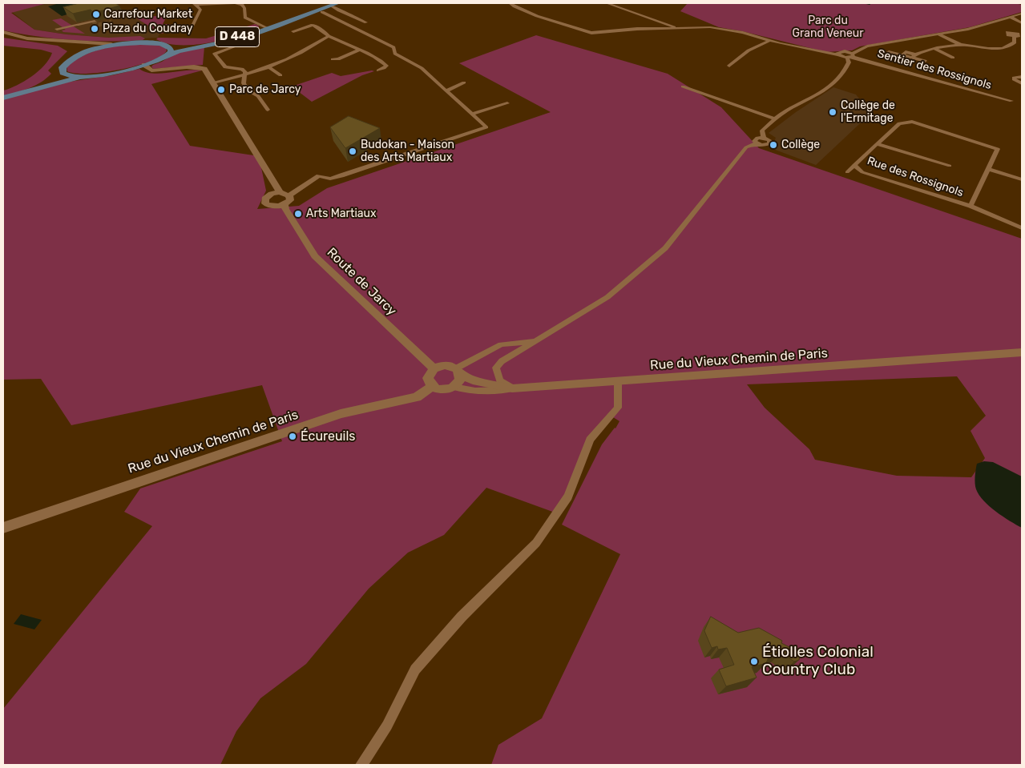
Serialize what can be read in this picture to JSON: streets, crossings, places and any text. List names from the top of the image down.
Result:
{
  "streets": {
    "main road": ["D 448"],
    "street": [
      "Sentier des Rossignols",
      "Rue des Rossignols",
      "Route de Jarcy",
      "Rue du Vieux Chemin de Paris"
    ]
  },
  "crossings": [
    ["Route de Jarcy", "Rue du Vieux Chemin de Paris"]
  ],
  "parks": ["Parc du Grand Veneur"],
  "places": [
    "Carrefour Market",
    "Pizza du Coudray",
    "Parc de Jarcy",
    "Collège de l'Ermitage",
    "Collège",
    "Budokan - Maison des Arts Martiaux",
    "Arts Martiaux",
    "Écureuils",
    "Étiolles Colonial Country Club"
  ]
}
